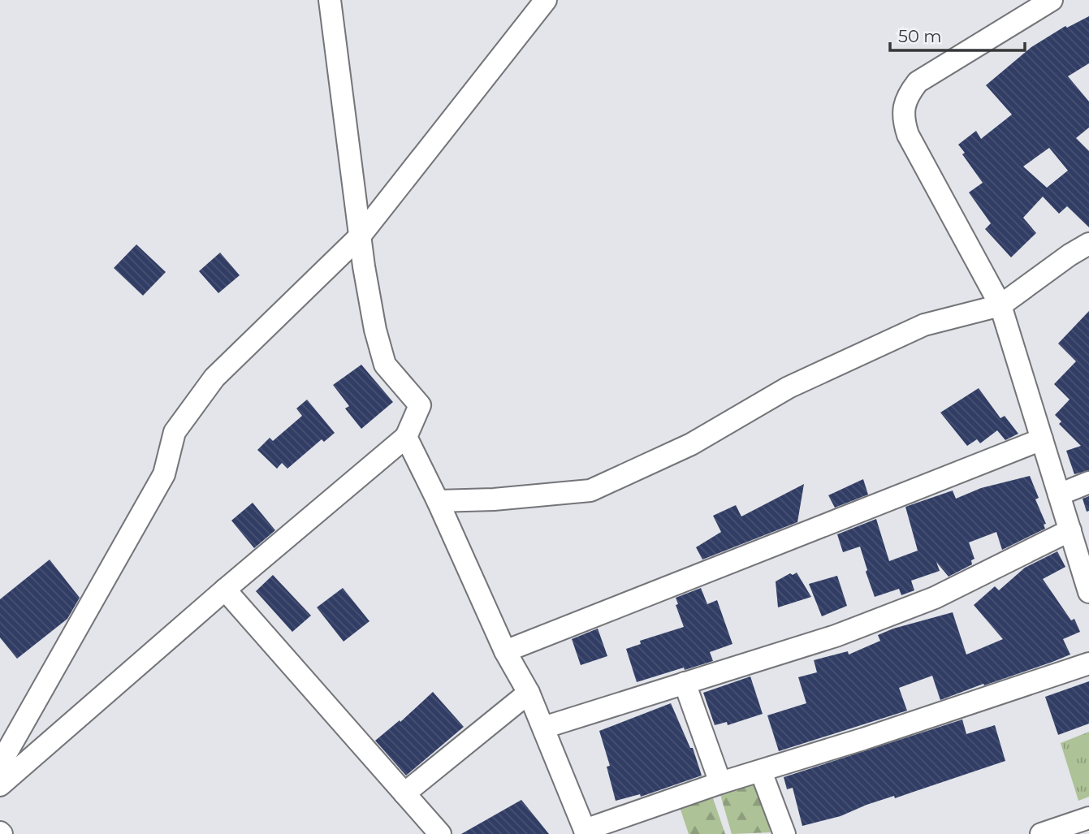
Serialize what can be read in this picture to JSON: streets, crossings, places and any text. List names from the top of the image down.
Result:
{
  "scale_bar": "50 m"
}
